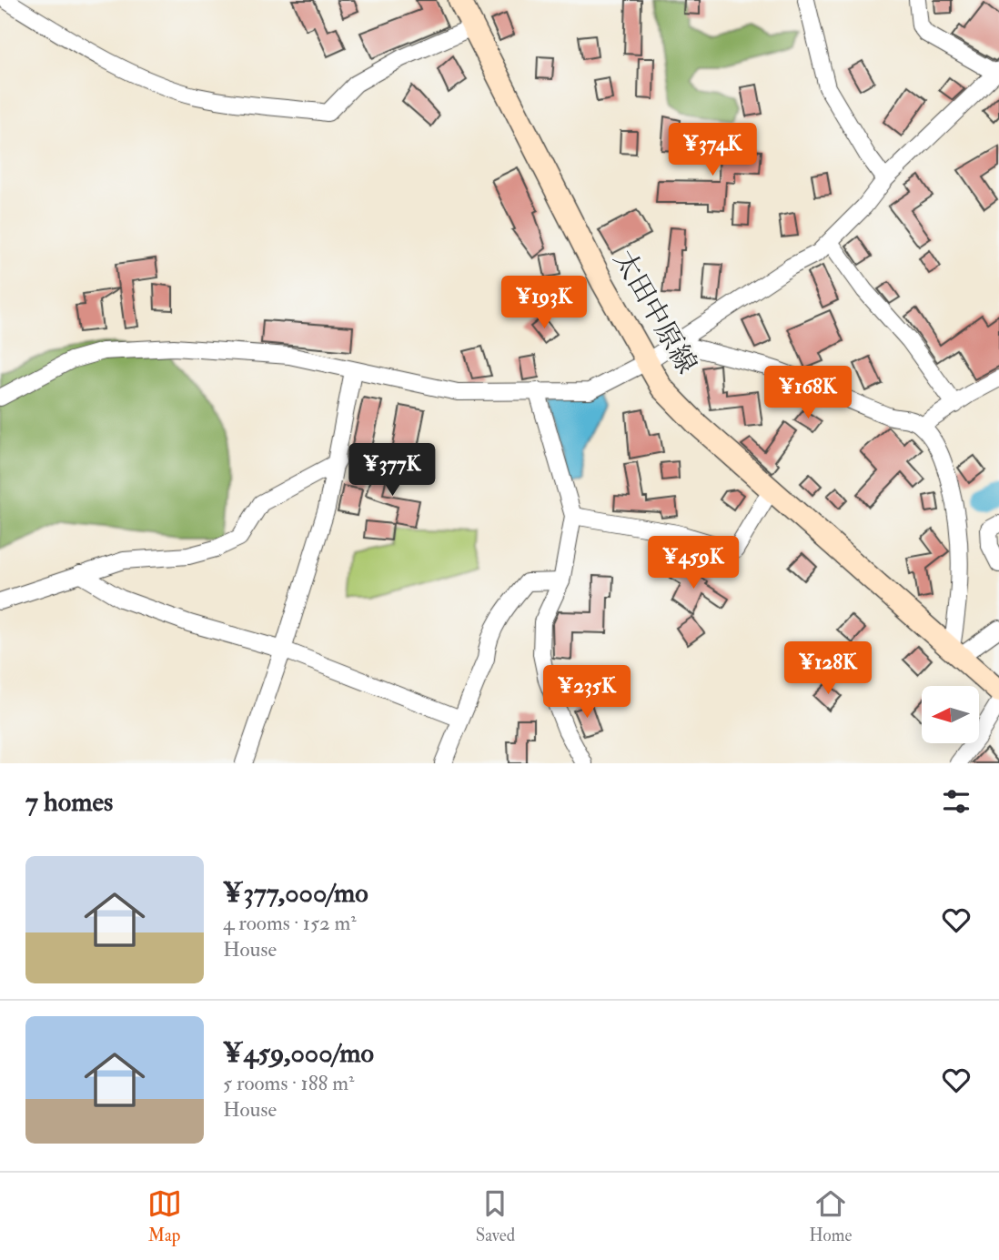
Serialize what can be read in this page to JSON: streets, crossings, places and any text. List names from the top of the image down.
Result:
{
  "streets": {
    "main road": ["太田中原線"]
  },
  "north": "left",
  "page": {
    "price": [
      "¥374K",
      "¥193K",
      "¥168K",
      "¥377K",
      "¥459K",
      "¥128K",
      "¥235K"
    ],
    "heading": "7 homes",
    "list": [
      {
        "name": "¥377,000/mo",
        "note": "4 rooms · 152 m² · House"
      },
      {
        "name": "¥459,000/mo",
        "note": "5 rooms · 188 m² · House"
      }
    ],
    "tabs": ["Map", "Saved", "Home"]
  }
}
